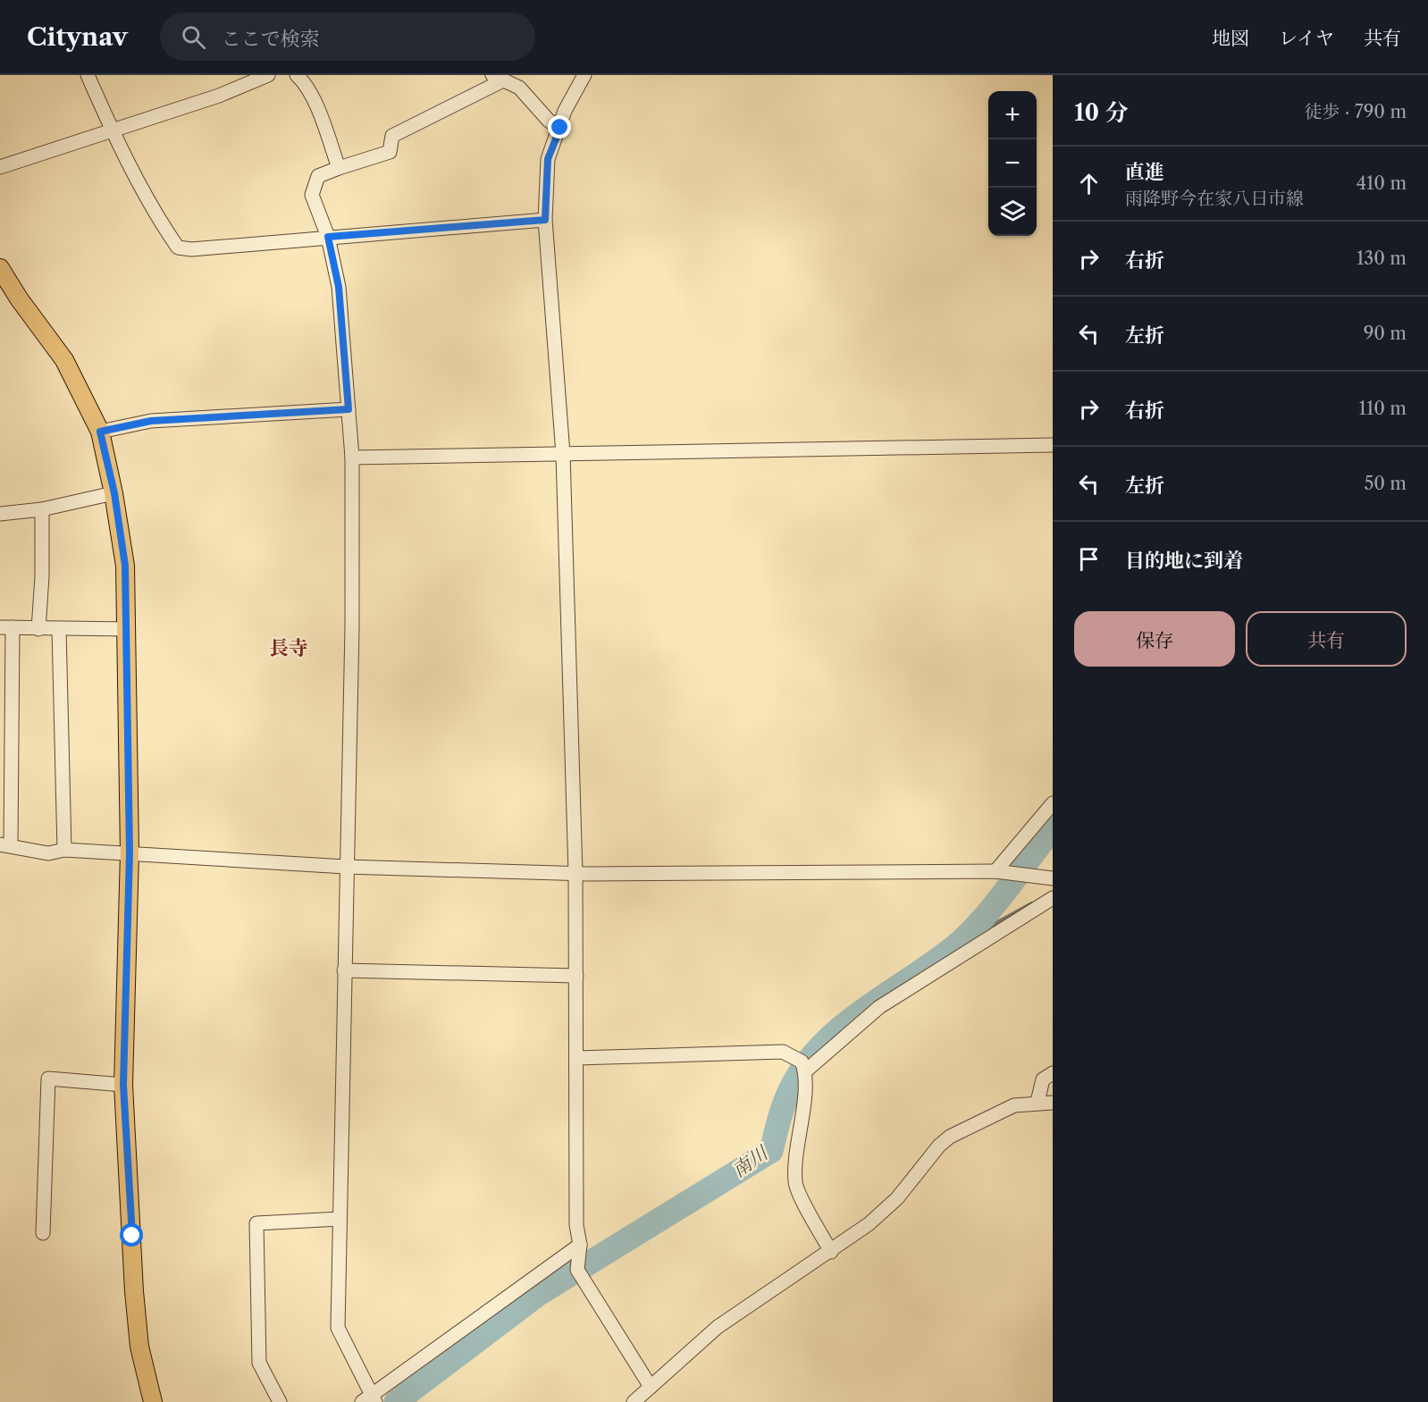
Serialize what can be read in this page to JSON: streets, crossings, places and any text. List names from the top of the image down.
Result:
{
  "districts": ["長寺"],
  "water": ["南川"],
  "page": {
    "header": "Citynav",
    "search": "ここで検索",
    "nav": ["地図", "レイヤ", "共有"],
    "heading": ["10 分", "徒歩 · 790 m"],
    "map_buttons": ["+", "−"],
    "list": [
      ["直進", "雨降野今在家八日市線", "410 m"],
      ["右折", "130 m"],
      ["左折", "90 m"],
      ["右折", "110 m"],
      ["左折", "50 m"],
      "目的地に到着"
    ],
    "buttons": ["保存", "共有"]
  }
}
